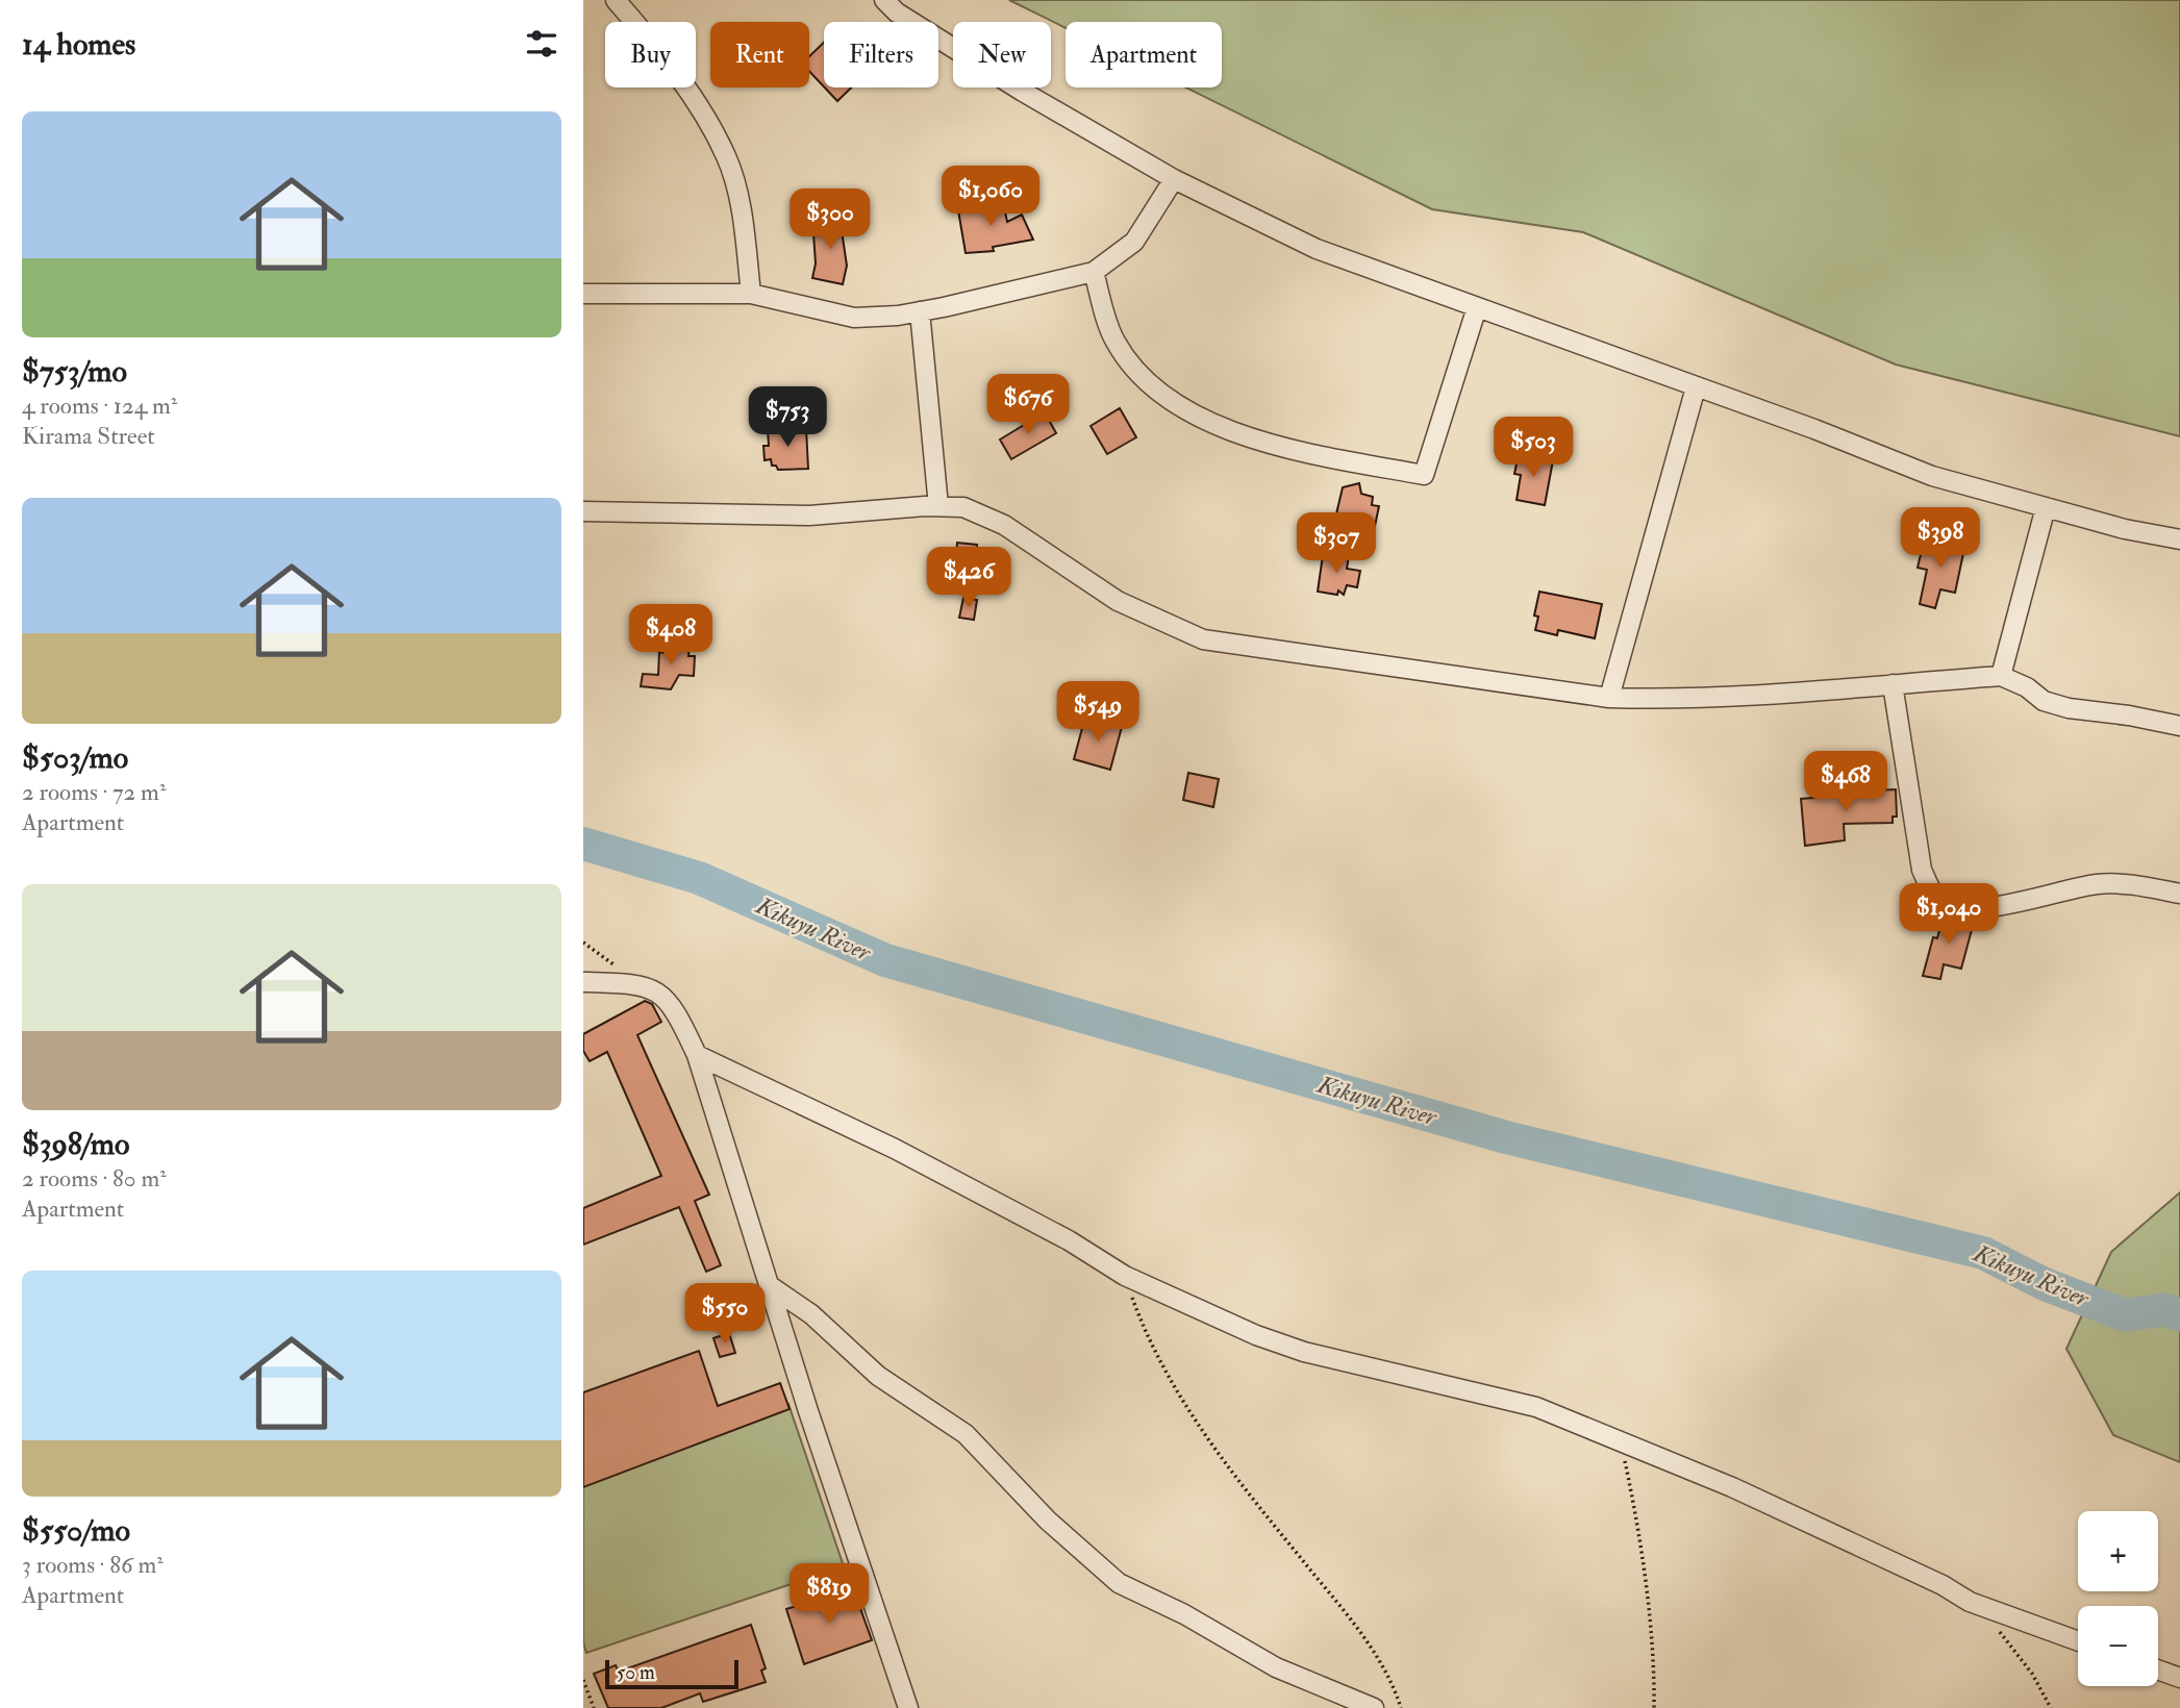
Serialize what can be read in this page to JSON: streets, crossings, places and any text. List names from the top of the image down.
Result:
{
  "water": ["Kikuyu River"],
  "scale_bar": "50 m",
  "page": {
    "heading": "14 homes",
    "chip": [
      "Buy",
      "Rent",
      "Filters",
      "New",
      "Apartment"
    ],
    "list": [
      {
        "name": "$753/mo",
        "note": "4 rooms · 124 m² · Kirama Street"
      },
      {
        "name": "$503/mo",
        "note": "2 rooms · 72 m² · Apartment"
      },
      {
        "name": "$398/mo",
        "note": "2 rooms · 80 m² · Apartment"
      },
      {
        "name": "$550/mo",
        "note": "3 rooms · 86 m² · Apartment"
      }
    ],
    "price": [
      "$1,060",
      "$300",
      "$676",
      "$753",
      "$503",
      "$398",
      "$307",
      "$426",
      "$408",
      "$549",
      "$468",
      "$1,040",
      "$550",
      "$819"
    ],
    "map_buttons": ["+", "−"],
    "scale": "50 m"
  }
}
